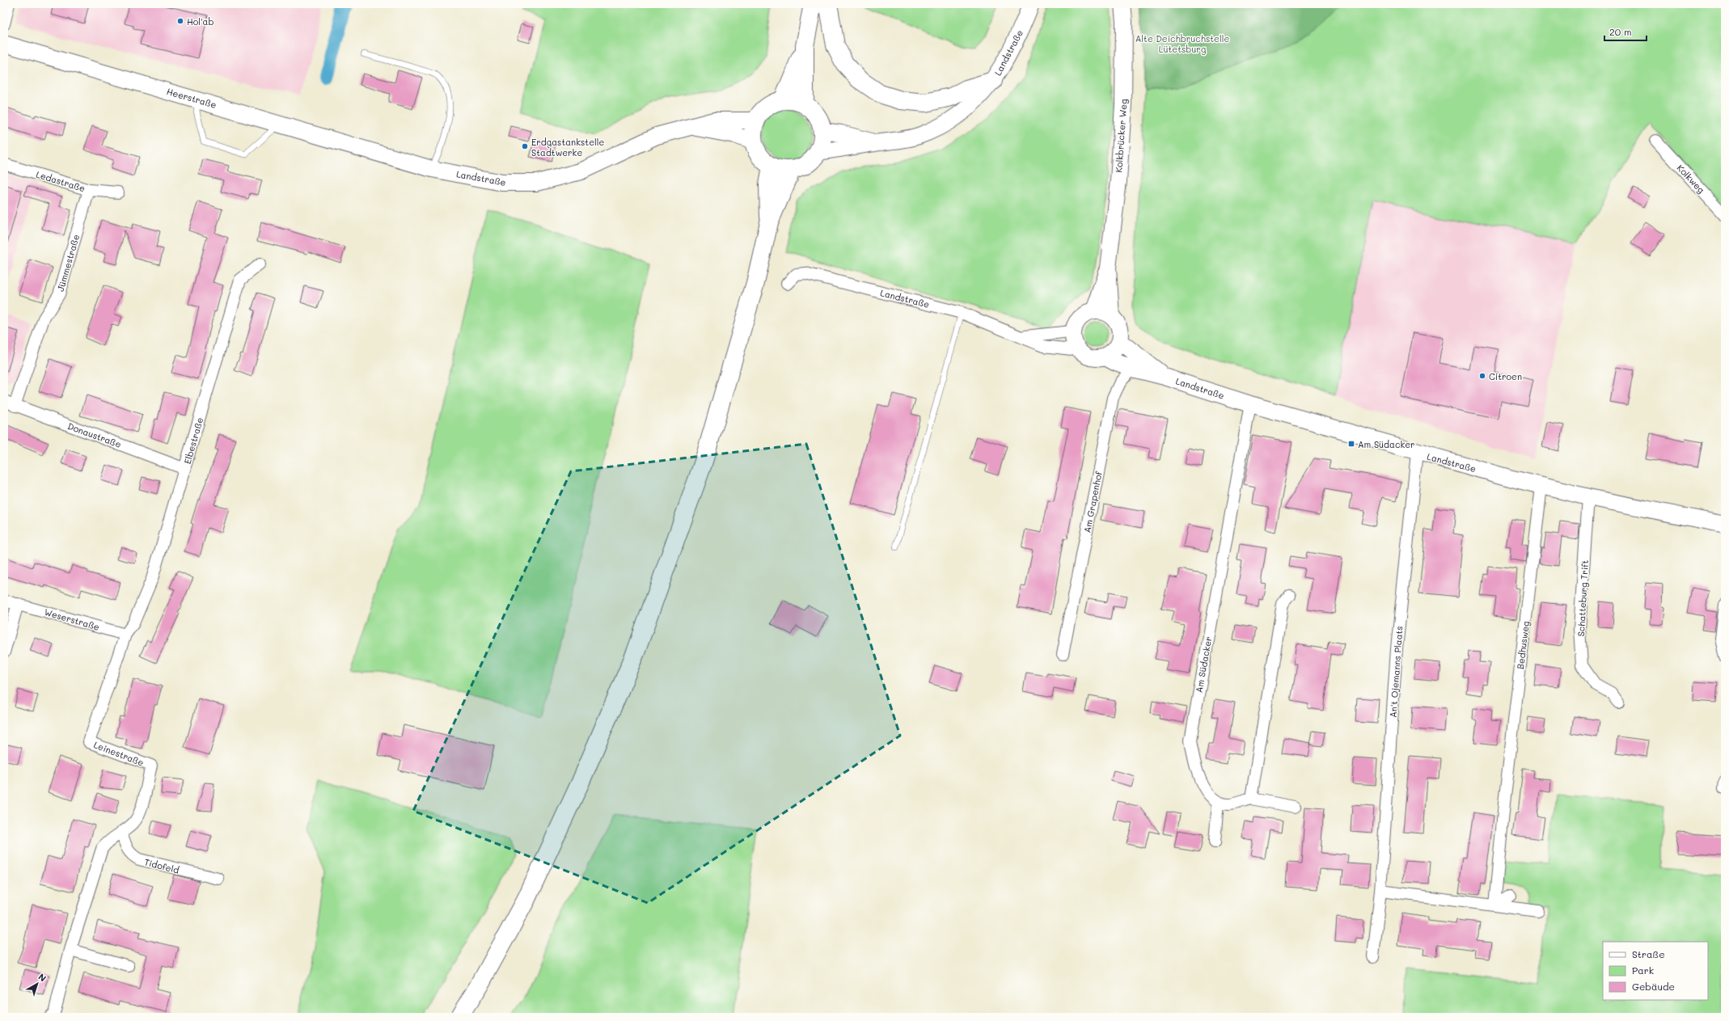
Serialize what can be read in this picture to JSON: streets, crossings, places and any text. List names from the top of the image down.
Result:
{
  "streets": {
    "street": [
      "Landstraße",
      "Heerstraße",
      "Kolkbrücker Weg",
      "Kolkweg",
      "Ledastraße",
      "Jümmestraße",
      "Donaustraße",
      "Elbestraße",
      "Am Grapenhof",
      "Schatteburg Trift",
      "Weserstraße",
      "Bedhusweg",
      "Am Südacker",
      "An't Ojemanns Plaats",
      "Leinestraße",
      "Tidofeld"
    ]
  },
  "crossings": [
    ["Landstraße", "Heerstraße"],
    ["Landstraße", "Kolkbrücker Weg"],
    ["Landstraße", "Am Grapenhof"],
    ["Landstraße", "Schatteburg Trift"],
    ["Landstraße", "Bedhusweg"],
    ["Landstraße", "Am Südacker"],
    ["Landstraße", "An't Ojemanns Plaats"],
    ["Ledastraße", "Jümmestraße"],
    ["Jümmestraße", "Donaustraße"],
    ["Donaustraße", "Elbestraße"],
    ["Elbestraße", "Weserstraße"],
    ["Elbestraße", "Leinestraße"],
    ["Weserstraße", "Leinestraße"],
    ["Leinestraße", "Tidofeld"]
  ],
  "parks": ["Alte Deichbruchstelle Lütetsburg"],
  "places": {
    "other": ["Hol'ab", "Erdgastankstelle Stadtwerke", "Citroen"],
    "transit": ["Am Südacker"]
  },
  "legend": ["Straße", "Park", "Gebäude"],
  "scale_bar": "20 m",
  "north": "top right"
}
